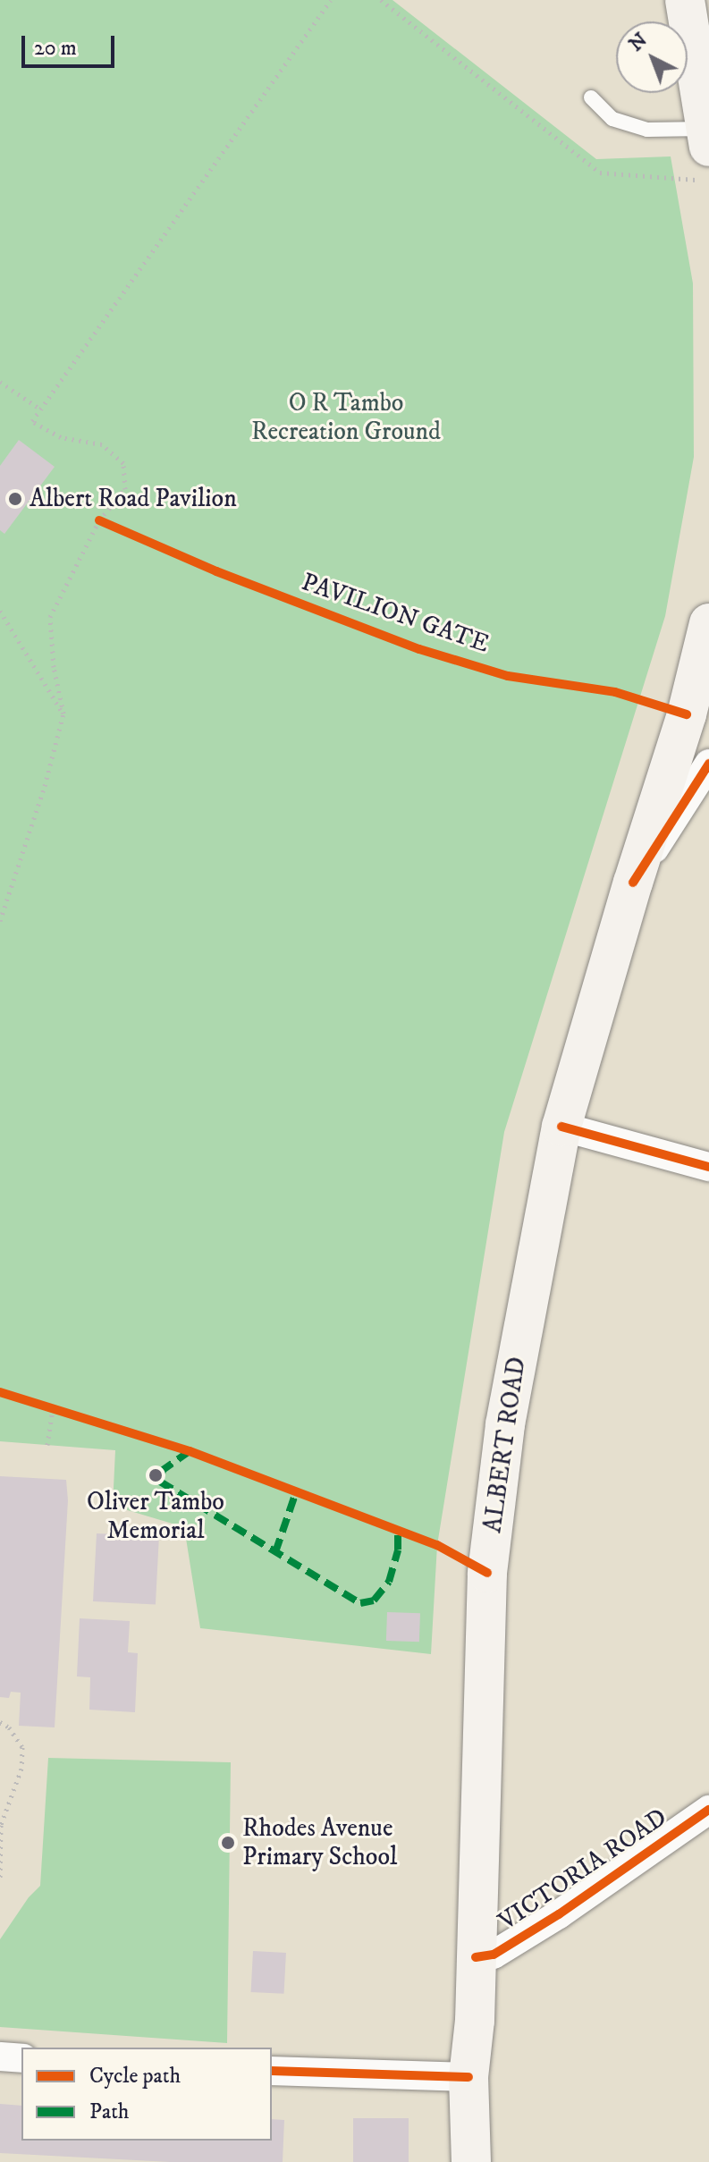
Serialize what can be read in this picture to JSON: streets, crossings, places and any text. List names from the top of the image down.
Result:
{
  "streets": {
    "main road": ["ALBERT ROAD"],
    "street": ["VICTORIA ROAD"],
    "cycle path": ["PAVILION GATE"]
  },
  "crossings": [
    ["ALBERT ROAD", "VICTORIA ROAD"]
  ],
  "parks": ["O R Tambo Recreation Ground"],
  "places": ["Albert Road Pavilion", "Oliver Tambo Memorial", "Rhodes Avenue Primary School"],
  "legend": ["Cycle path", "Path"],
  "scale_bar": "20 m",
  "north": "top left"
}
